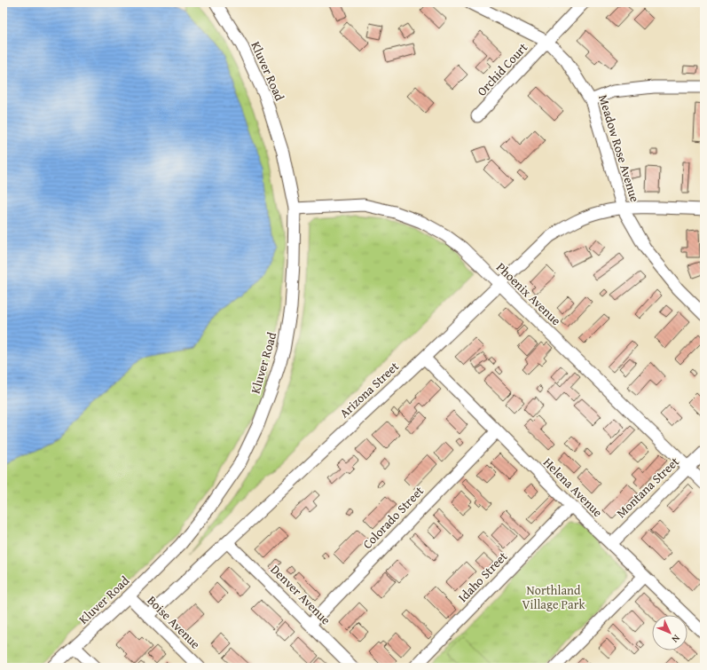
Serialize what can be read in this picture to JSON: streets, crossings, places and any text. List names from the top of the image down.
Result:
{
  "streets": {
    "street": [
      "Orchid Court",
      "Kluver Road",
      "Meadow Rose Avenue",
      "Phoenix Avenue",
      "Arizona Street",
      "Helena Avenue",
      "Montana Street",
      "Colorado Street",
      "Idaho Street",
      "Denver Avenue",
      "Boise Avenue"
    ]
  },
  "crossings": [
    ["Orchid Court", "Meadow Rose Avenue"],
    ["Kluver Road", "Phoenix Avenue"],
    ["Kluver Road", "Boise Avenue"],
    ["Meadow Rose Avenue", "Arizona Street"],
    ["Phoenix Avenue", "Arizona Street"],
    ["Phoenix Avenue", "Montana Street"],
    ["Arizona Street", "Helena Avenue"],
    ["Arizona Street", "Denver Avenue"],
    ["Arizona Street", "Boise Avenue"],
    ["Helena Avenue", "Montana Street"],
    ["Helena Avenue", "Colorado Street"],
    ["Helena Avenue", "Idaho Street"],
    ["Colorado Street", "Denver Avenue"]
  ],
  "parks": ["Northland Village Park"],
  "north": "bottom right"
}
